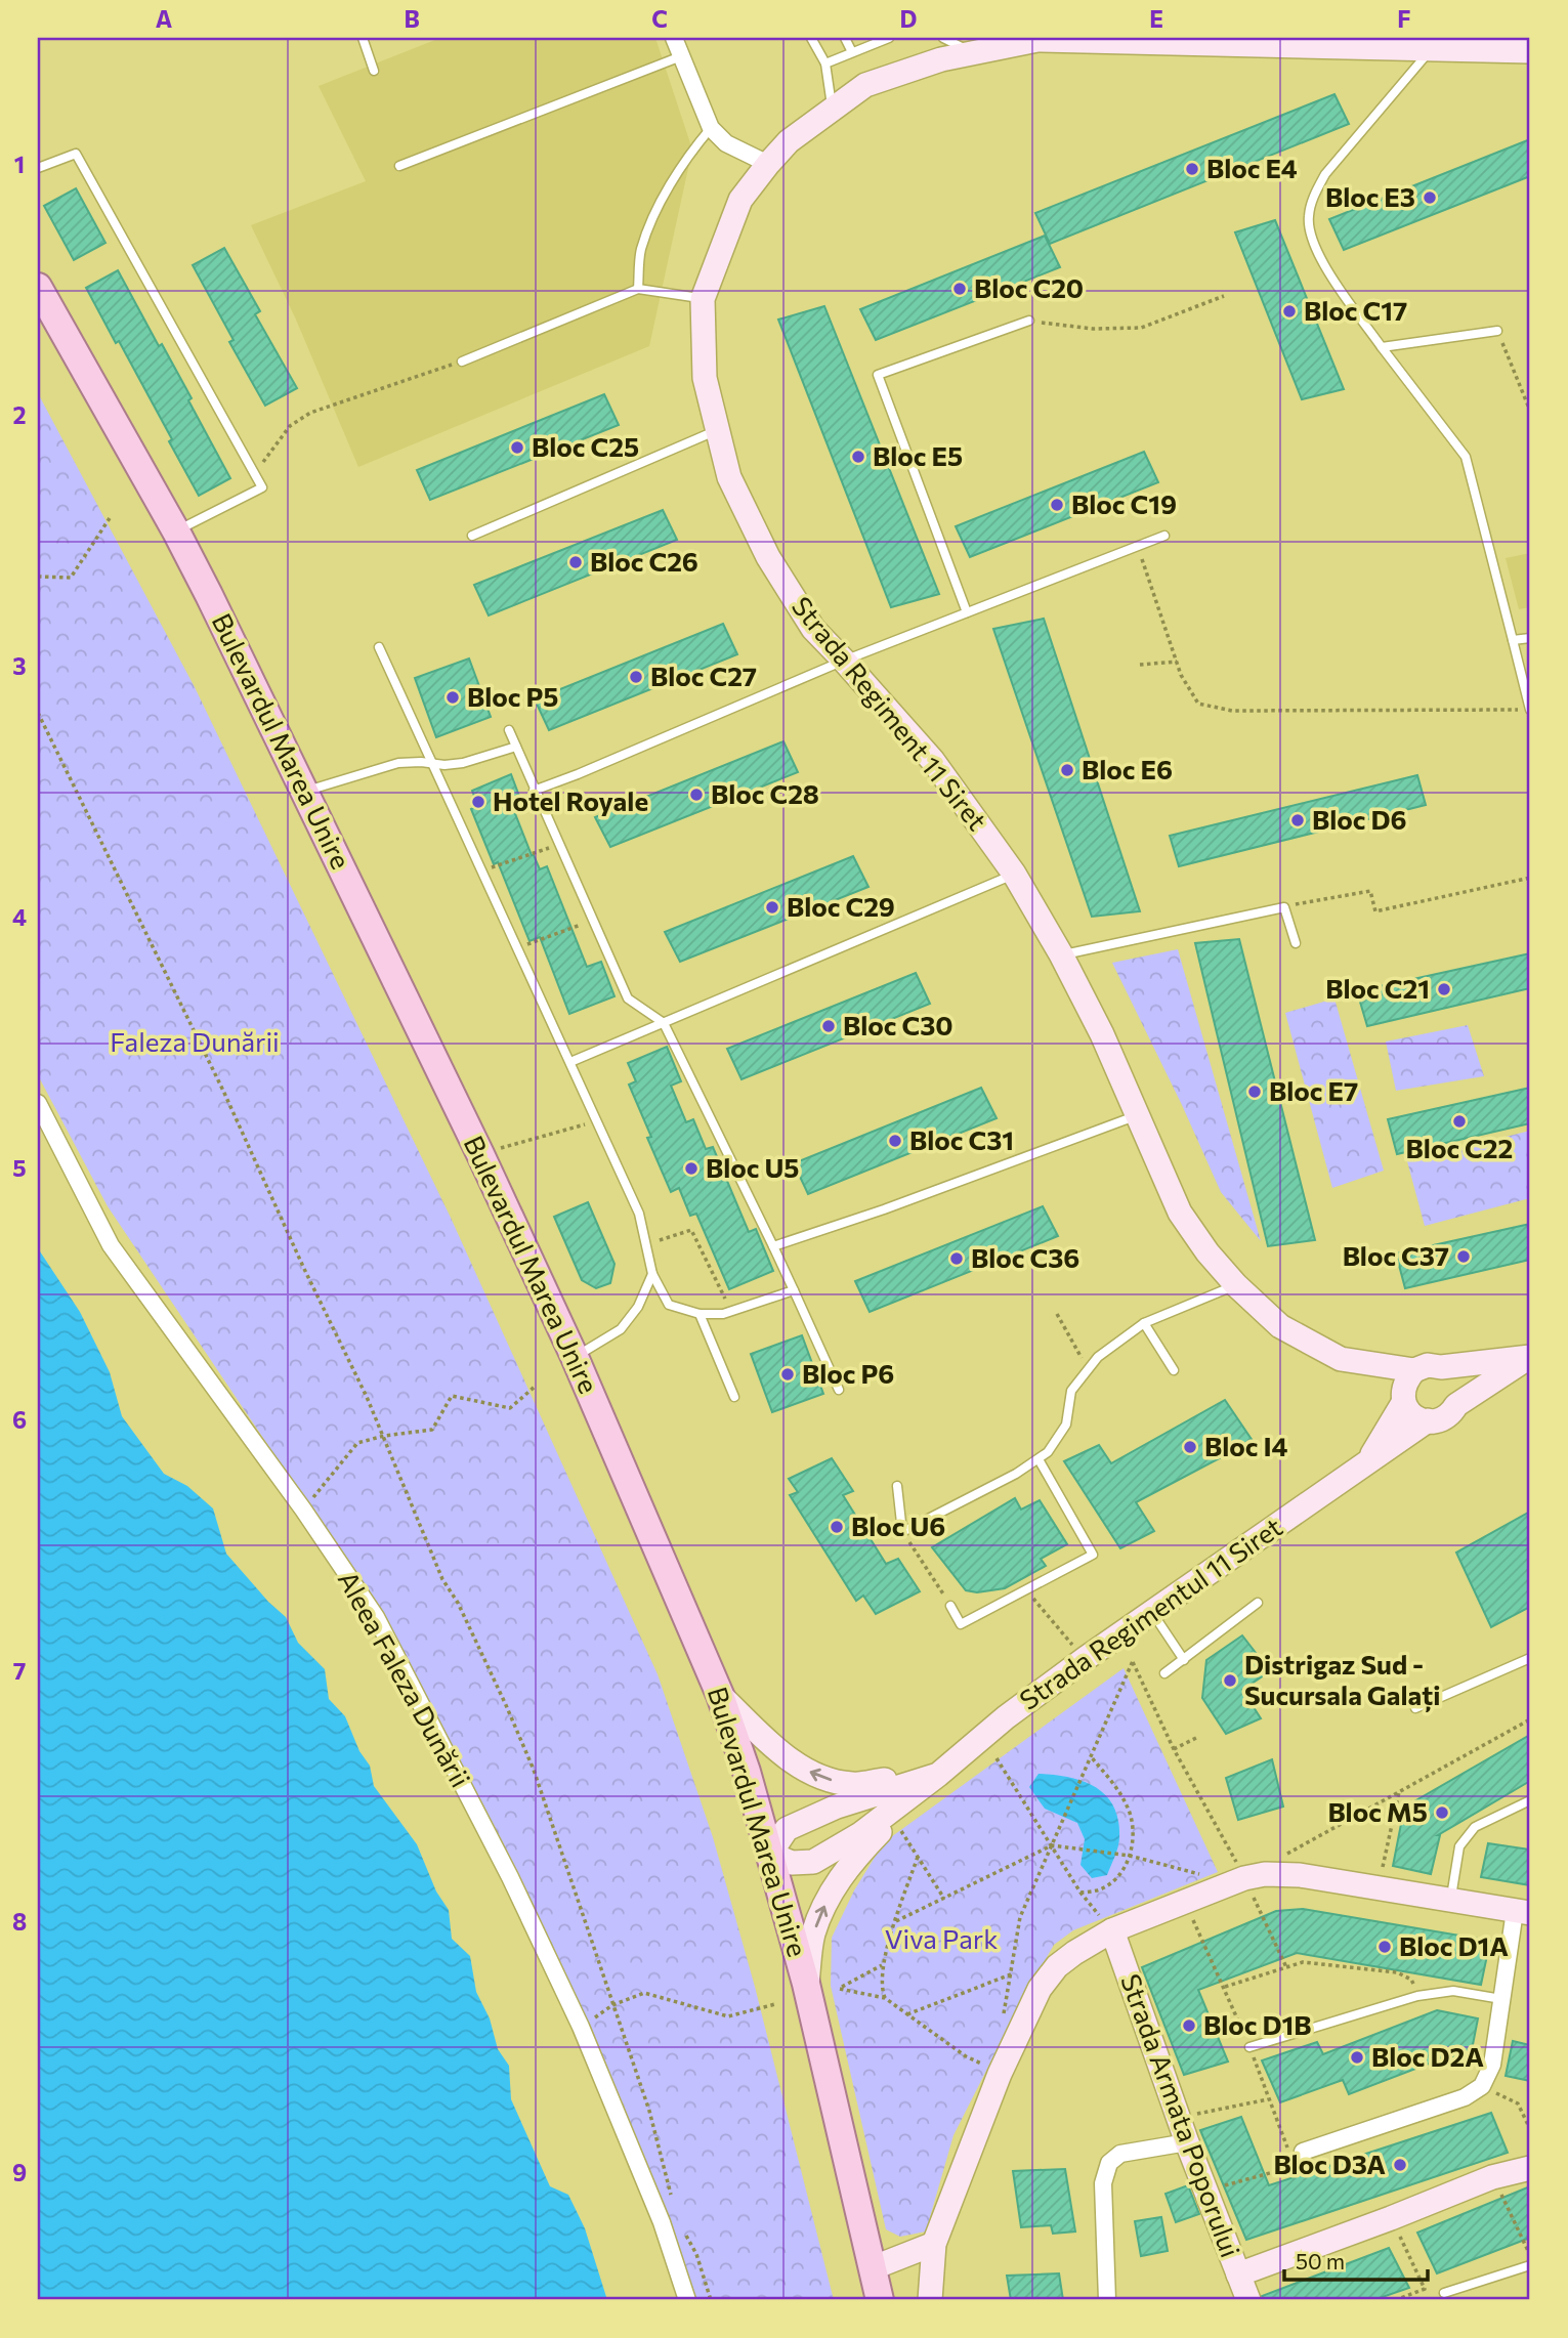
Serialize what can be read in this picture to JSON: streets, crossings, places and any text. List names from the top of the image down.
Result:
{
  "streets": {
    "main road": ["Bulevardul Marea Unire"],
    "street": [
      "Strada Regiment 11 Siret",
      "Strada Regimentul 11 Siret",
      "Aleea Faleza Dunării",
      "Strada Armata Poporului"
    ]
  },
  "crossings": [
    ["Strada Regiment 11 Siret", "Strada Regimentul 11 Siret"]
  ],
  "parks": ["Faleza Dunării", "Viva Park"],
  "places": [
    "Bloc E4",
    "Bloc E3",
    "Bloc C20",
    "Bloc C17",
    "Bloc C25",
    "Bloc E5",
    "Bloc C19",
    "Bloc C26",
    "Bloc C27",
    "Bloc P5",
    "Bloc E6",
    "Bloc C28",
    "Hotel Royale",
    "Bloc D6",
    "Bloc C29",
    "Bloc C21",
    "Bloc C30",
    "Bloc E7",
    "Bloc C22",
    "Bloc C31",
    "Bloc U5",
    "Bloc C37",
    "Bloc C36",
    "Bloc P6",
    "Bloc I4",
    "Bloc U6",
    "Distrigaz Sud - Sucursala Galați",
    "Bloc M5",
    "Bloc D1A",
    "Bloc D1B",
    "Bloc D2A",
    "Bloc D3A"
  ],
  "scale_bar": "50 m",
  "grid": {
    "columns": [
      "A",
      "B",
      "C",
      "D",
      "E",
      "F"
    ],
    "rows": [
      "1",
      "2",
      "3",
      "4",
      "5",
      "6",
      "7",
      "8",
      "9"
    ]
  }
}
